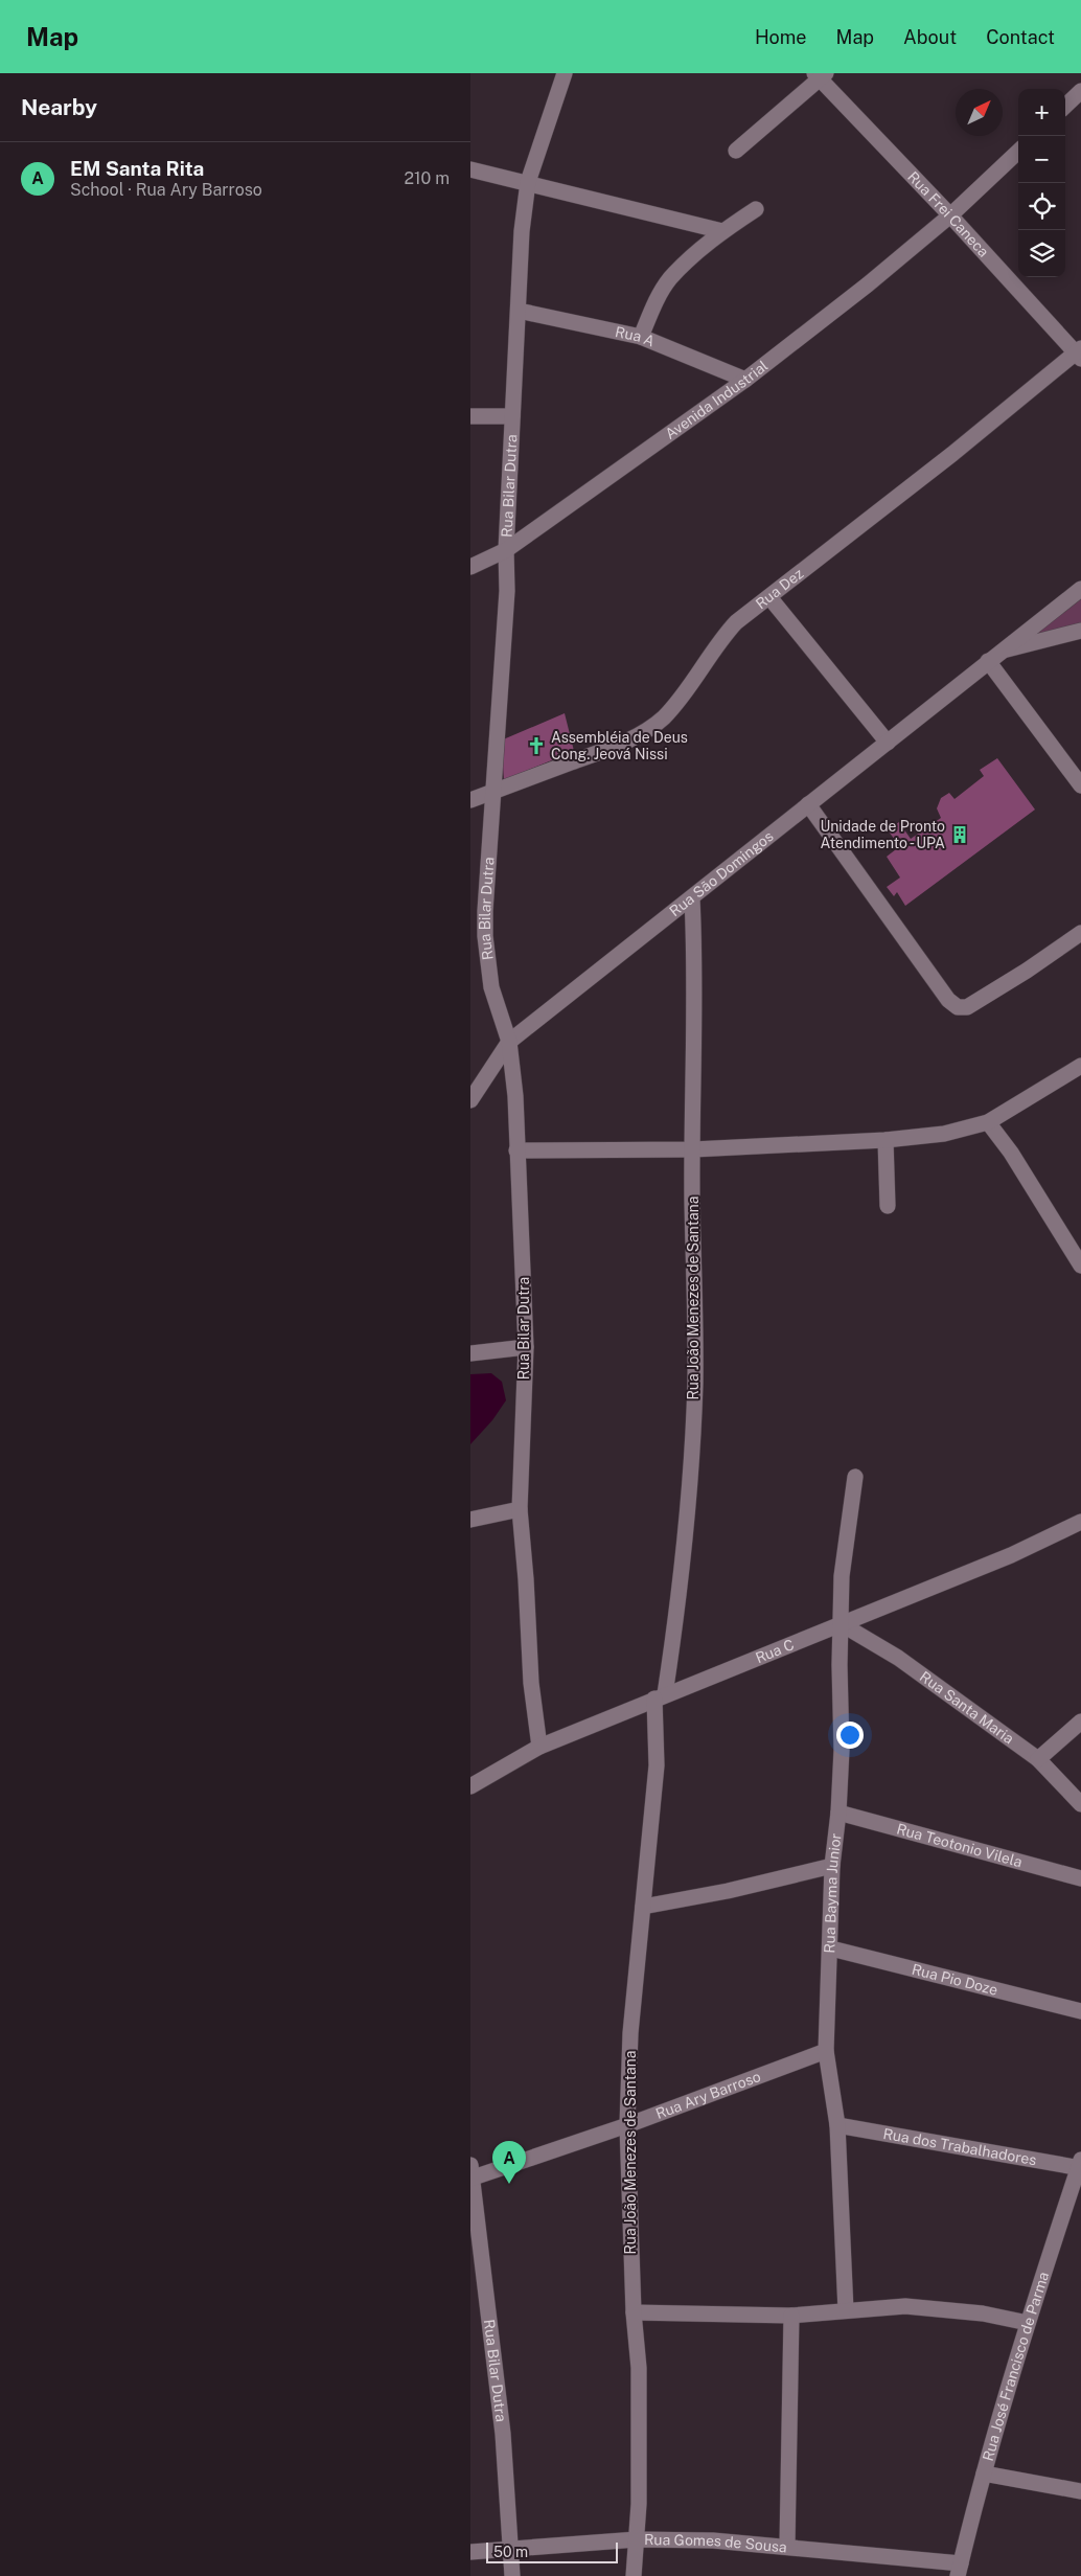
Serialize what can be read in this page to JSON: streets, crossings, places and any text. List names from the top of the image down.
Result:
{
  "streets": {
    "street": [
      "Rua Frei Caneca",
      "Rua A",
      "Avenida Industrial",
      "Rua Bilar Dutra",
      "Rua Dez",
      "Rua São Domingos",
      "Rua João Menezes de Santana",
      "Rua C",
      "Rua Santa Maria",
      "Rua Teotonio Vilela",
      "Rua Bayma Junior",
      "Rua Pio Doze",
      "Rua Ary Barroso",
      "Rua dos Trabalhadores",
      "Rua José Francisco de Parma",
      "Rua Gomes de Sousa"
    ]
  },
  "crossings": [
    ["Rua Frei Caneca", "Avenida Industrial"],
    ["Rua Frei Caneca", "Rua Dez"],
    ["Rua A", "Avenida Industrial"],
    ["Rua A", "Rua Bilar Dutra"],
    ["Avenida Industrial", "Rua Bilar Dutra"],
    ["Rua Bilar Dutra", "Rua Dez"],
    ["Rua Bilar Dutra", "Rua São Domingos"],
    ["Rua Bilar Dutra", "Rua C"],
    ["Rua Bilar Dutra", "Rua Ary Barroso"],
    ["Rua Bilar Dutra", "Rua Gomes de Sousa"],
    ["Rua São Domingos", "Rua João Menezes de Santana"],
    ["Rua João Menezes de Santana", "Rua C"],
    ["Rua João Menezes de Santana", "Rua Ary Barroso"],
    ["Rua João Menezes de Santana", "Rua Gomes de Sousa"],
    ["Rua C", "Rua Santa Maria"],
    ["Rua C", "Rua Bayma Junior"],
    ["Rua Santa Maria", "Rua Bayma Junior"],
    ["Rua Teotonio Vilela", "Rua Bayma Junior"],
    ["Rua Bayma Junior", "Rua Pio Doze"],
    ["Rua Bayma Junior", "Rua Ary Barroso"],
    ["Rua Bayma Junior", "Rua dos Trabalhadores"],
    ["Rua dos Trabalhadores", "Rua José Francisco de Parma"],
    ["Rua José Francisco de Parma", "Rua Gomes de Sousa"]
  ],
  "places": {
    "church": ["Assembléia de Deus Cong. Jeová Nissi"],
    "building": ["Unidade de Pronto Atendimento - UPA"]
  },
  "scale_bar": "50 m",
  "north": "top right",
  "page": {
    "header": "Map",
    "nav": [
      "Home",
      "Map",
      "About",
      "Contact"
    ],
    "heading": "Nearby",
    "map_buttons": ["+", "−"],
    "list": [
      {
        "mark": "A",
        "name": "EM Santa Rita",
        "note": "School · Rua Ary Barroso",
        "value": "210 m"
      }
    ],
    "pins": "A",
    "scale": "50 m"
  }
}
